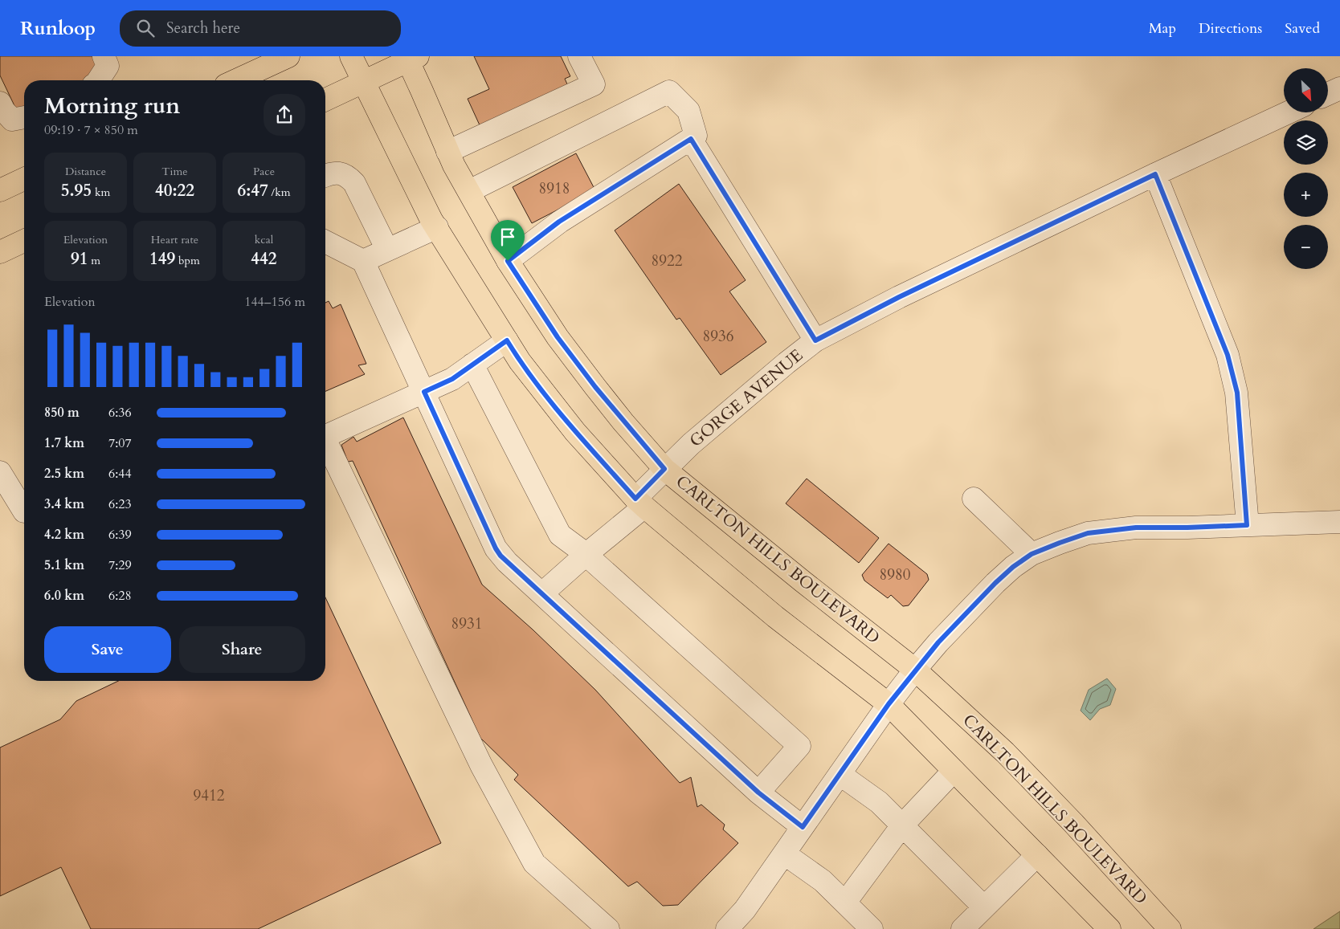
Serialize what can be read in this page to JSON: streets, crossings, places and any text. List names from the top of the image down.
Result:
{
  "streets": {
    "main road": ["CARLTON HILLS BOULEVARD"],
    "street": ["GORGE AVENUE"]
  },
  "crossings": [
    ["GORGE AVENUE", "CARLTON HILLS BOULEVARD"]
  ],
  "house_numbers": [
    "8918",
    "8922",
    "8936",
    "8980",
    "8931",
    "9412"
  ],
  "north": "bottom right",
  "page": {
    "header": "Runloop",
    "search": "Search here",
    "nav": ["Map", "Directions", "Saved"],
    "map_buttons": ["+", "−"],
    "heading": ["Morning run", "09:19 · 7 × 850 m"],
    "stats": [
      ["Distance", "5.95 km"],
      ["Time", "40:22"],
      ["Pace", "6:47 /km"],
      ["Elevation", "91 m"],
      ["Heart rate", "149 bpm"],
      ["kcal", "442"]
    ],
    "chart": ["Elevation", "144–156 m"],
    "list": [
      {
        "name": "850 m",
        "note": "6:36"
      },
      {
        "name": "1.7 km",
        "note": "7:07"
      },
      {
        "name": "2.5 km",
        "note": "6:44"
      },
      {
        "name": "3.4 km",
        "note": "6:23"
      },
      {
        "name": "4.2 km",
        "note": "6:39"
      },
      {
        "name": "5.1 km",
        "note": "7:29"
      },
      {
        "name": "6.0 km",
        "note": "6:28"
      }
    ],
    "buttons": ["Save", "Share"]
  }
}
